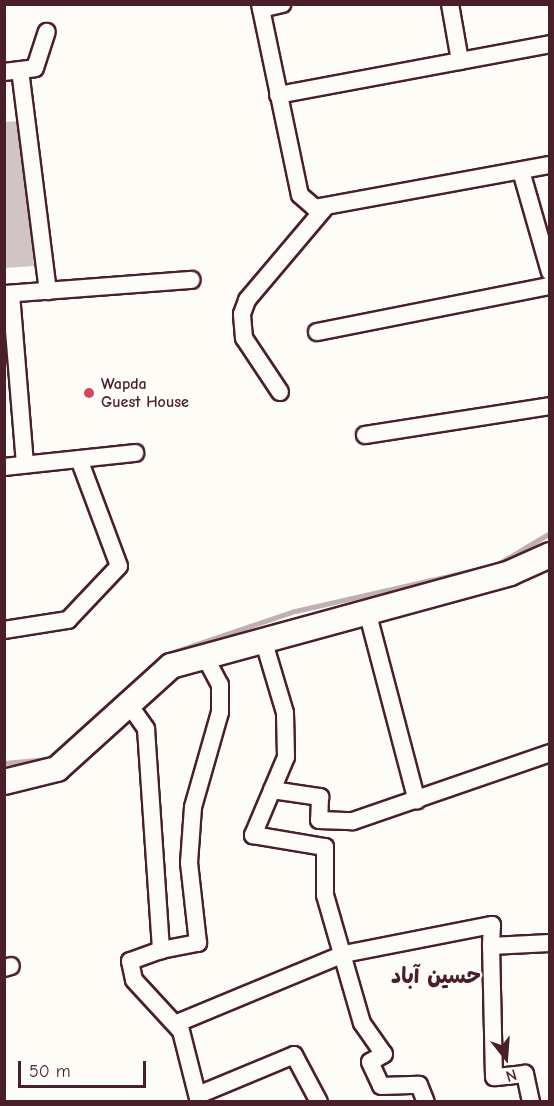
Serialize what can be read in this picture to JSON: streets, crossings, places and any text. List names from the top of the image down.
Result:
{
  "districts": ["حسین آباد"],
  "places": ["Wapda Guest House"],
  "scale_bar": "50 m",
  "north": "bottom"
}
